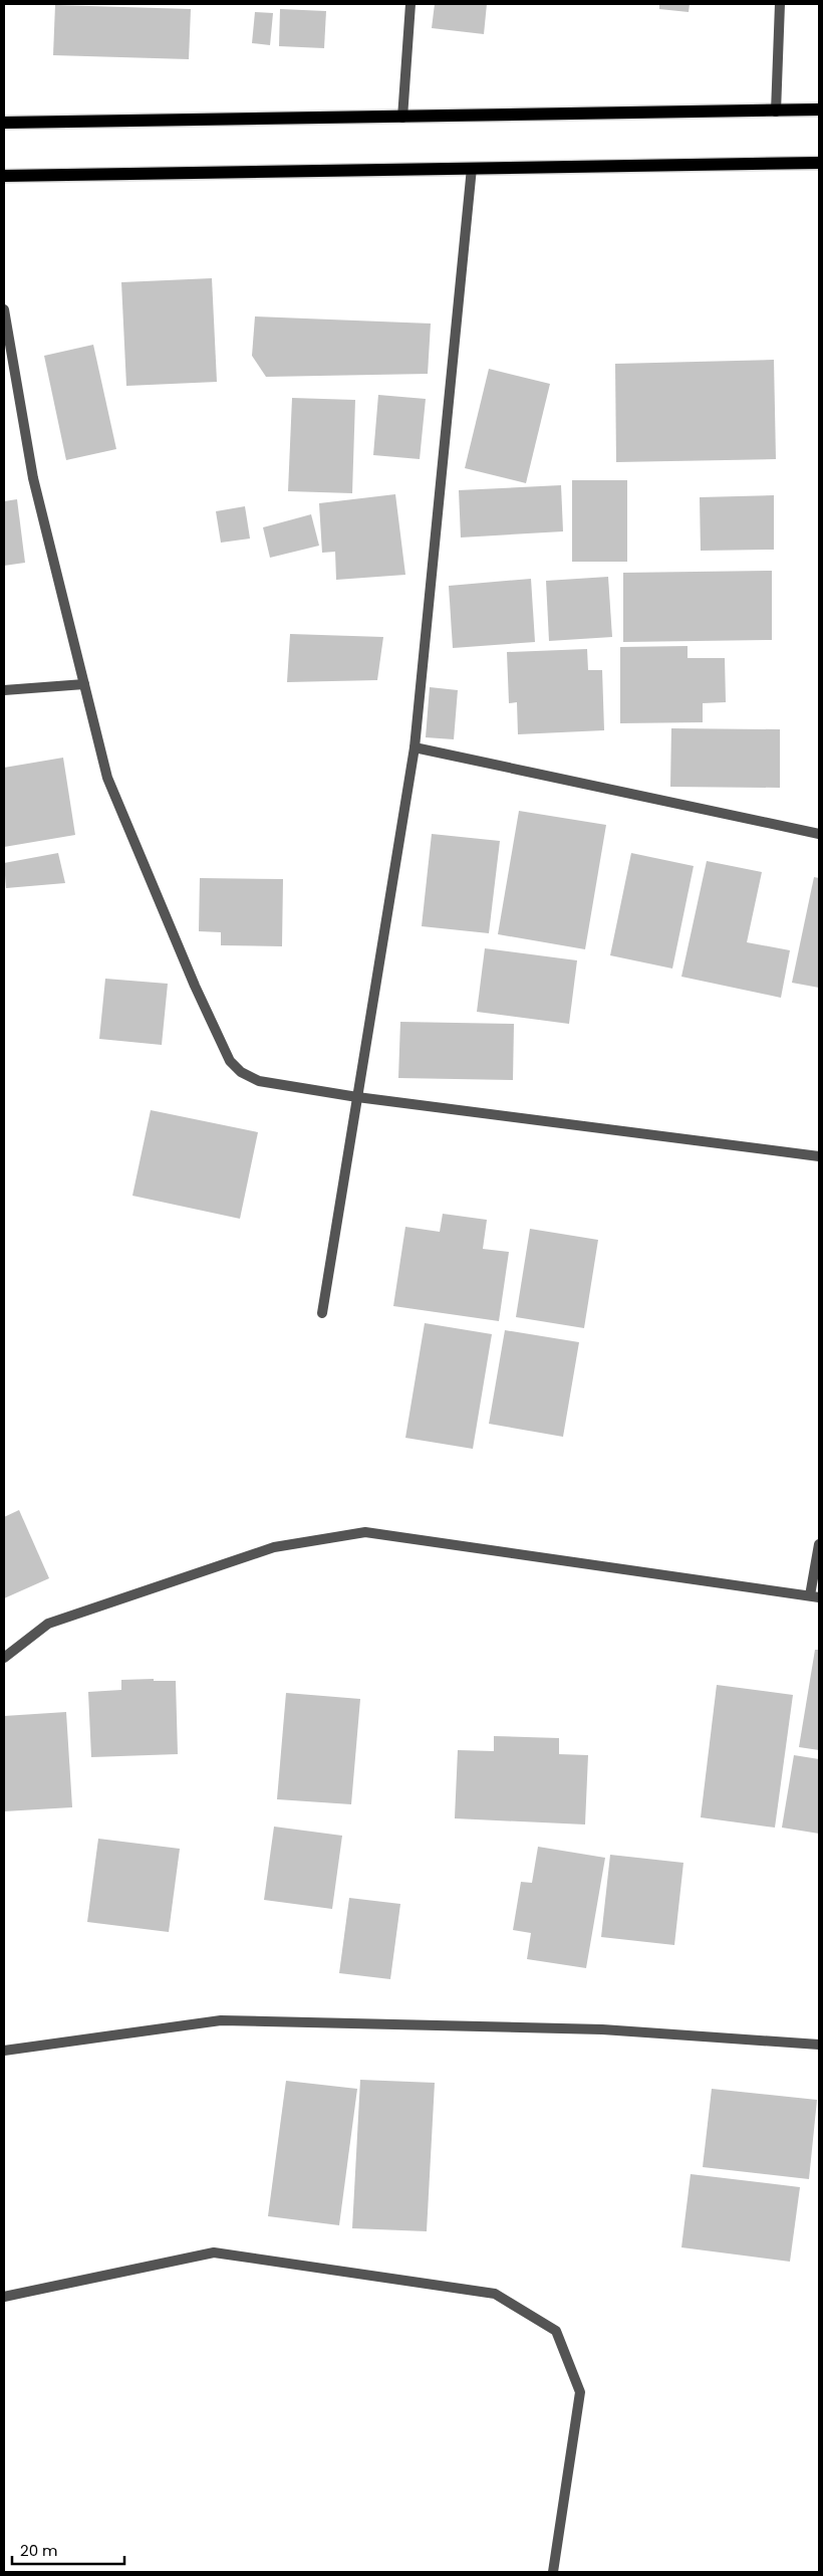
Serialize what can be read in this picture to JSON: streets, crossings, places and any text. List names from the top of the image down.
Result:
{
  "scale_bar": "20 m"
}
